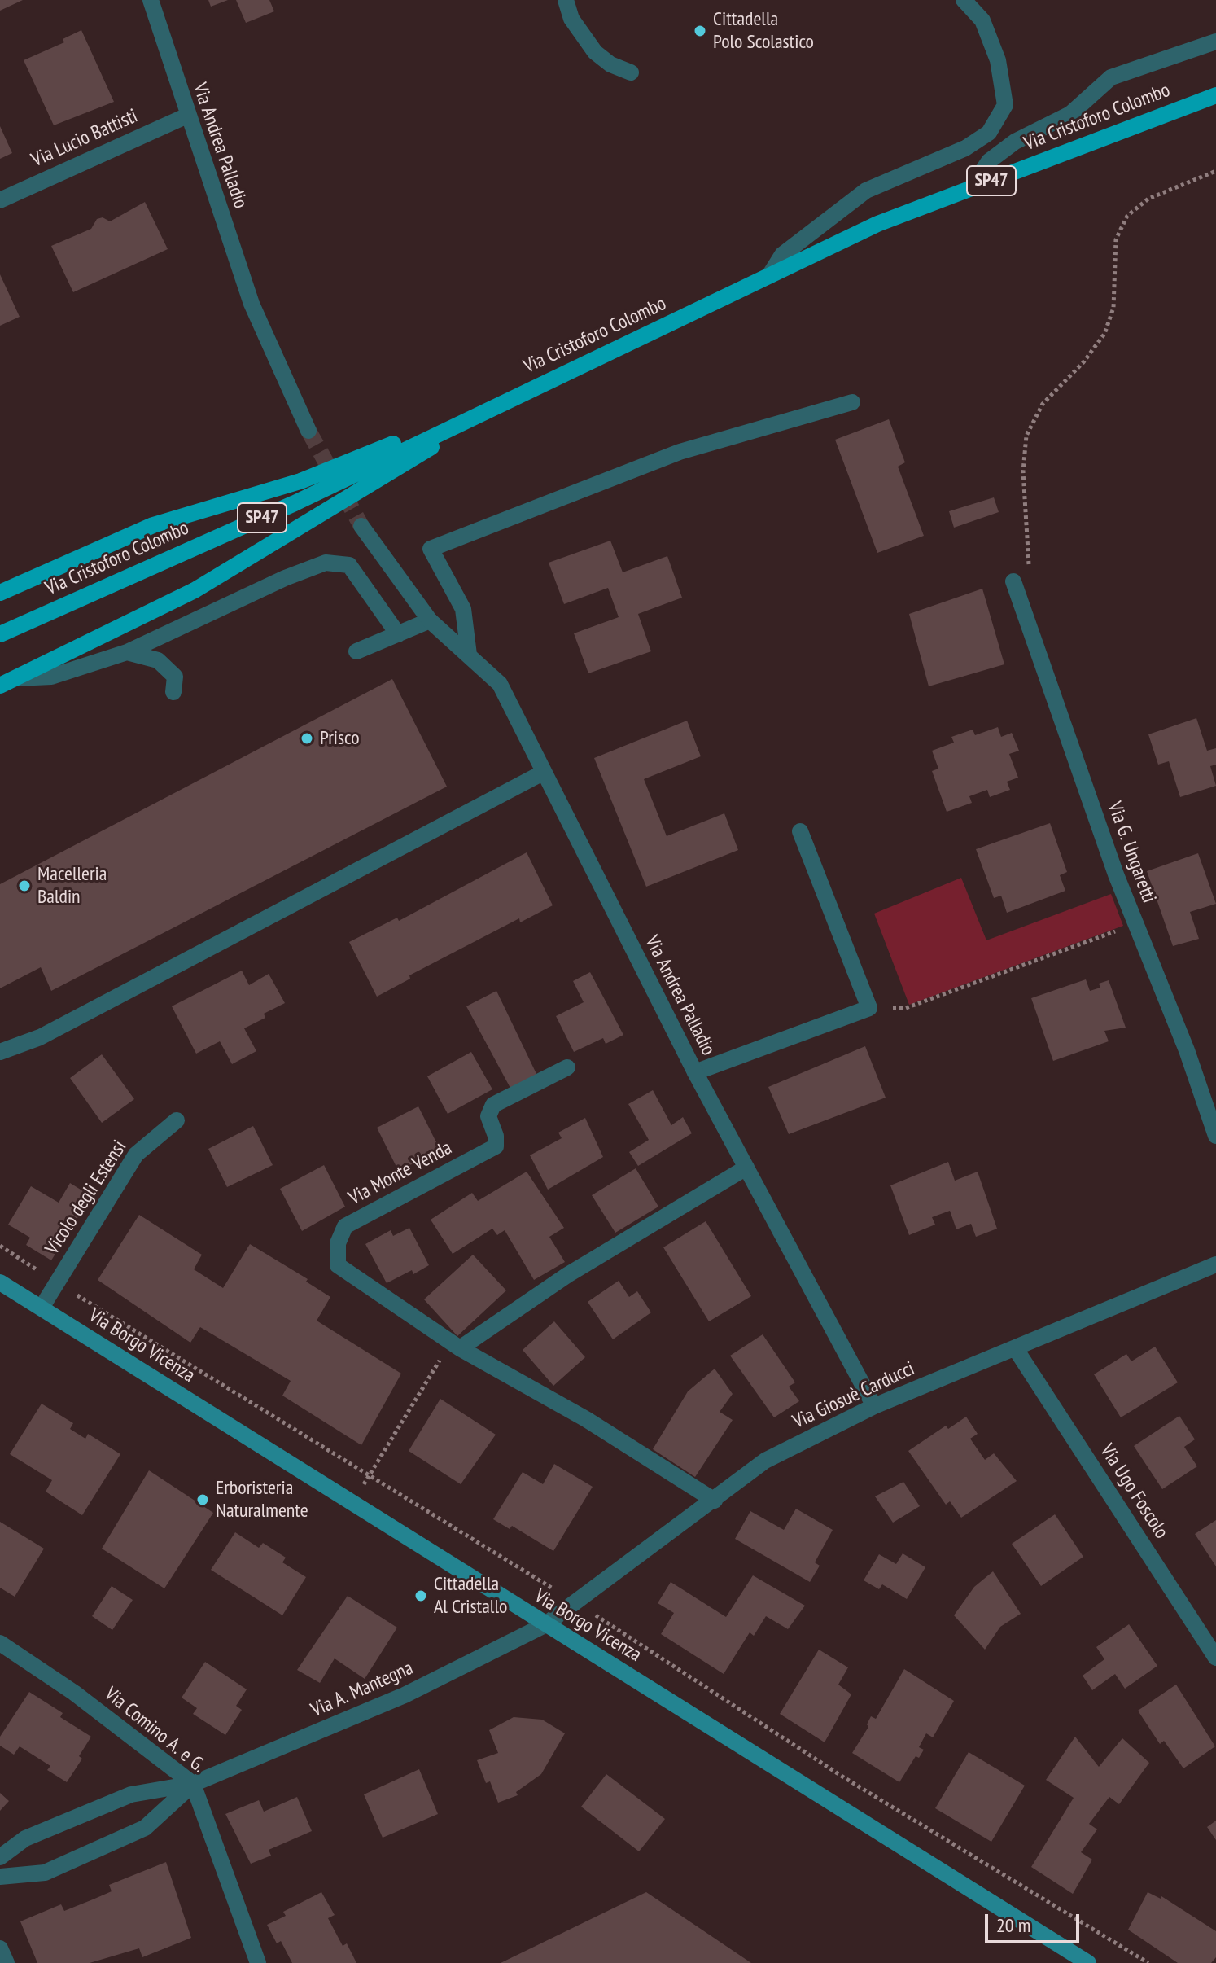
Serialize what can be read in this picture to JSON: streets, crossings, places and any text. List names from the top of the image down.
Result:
{
  "streets": {
    "main road": ["Via Cristoforo Colombo", "SP47"],
    "street": [
      "Via Lucio Battisti",
      "Via Andrea Palladio",
      "Via G. Ungaretti",
      "Via Monte Venda",
      "Vicolo degli Estensi",
      "Via Borgo Vicenza",
      "Via Giosuè Carducci",
      "Via Ugo Foscolo",
      "Via A. Mantegna",
      "Via Comino A. e G."
    ]
  },
  "crossings": [
    ["Via Lucio Battisti", "Via Andrea Palladio"],
    ["Via Andrea Palladio", "Via Giosuè Carducci"],
    ["Via Monte Venda", "Via Giosuè Carducci"],
    ["Vicolo degli Estensi", "Via Borgo Vicenza"],
    ["Via Borgo Vicenza", "Via Giosuè Carducci"],
    ["Via Borgo Vicenza", "Via A. Mantegna"],
    ["Via Giosuè Carducci", "Via Ugo Foscolo"],
    ["Via Giosuè Carducci", "Via A. Mantegna"],
    ["Via A. Mantegna", "Via Comino A. e G."]
  ],
  "places": [
    "Cittadella Polo Scolastico",
    "Prisco",
    "Macelleria Baldin",
    "Erboristeria Naturalmente",
    "Cittadella Al Cristallo"
  ],
  "scale_bar": "20 m"
}
